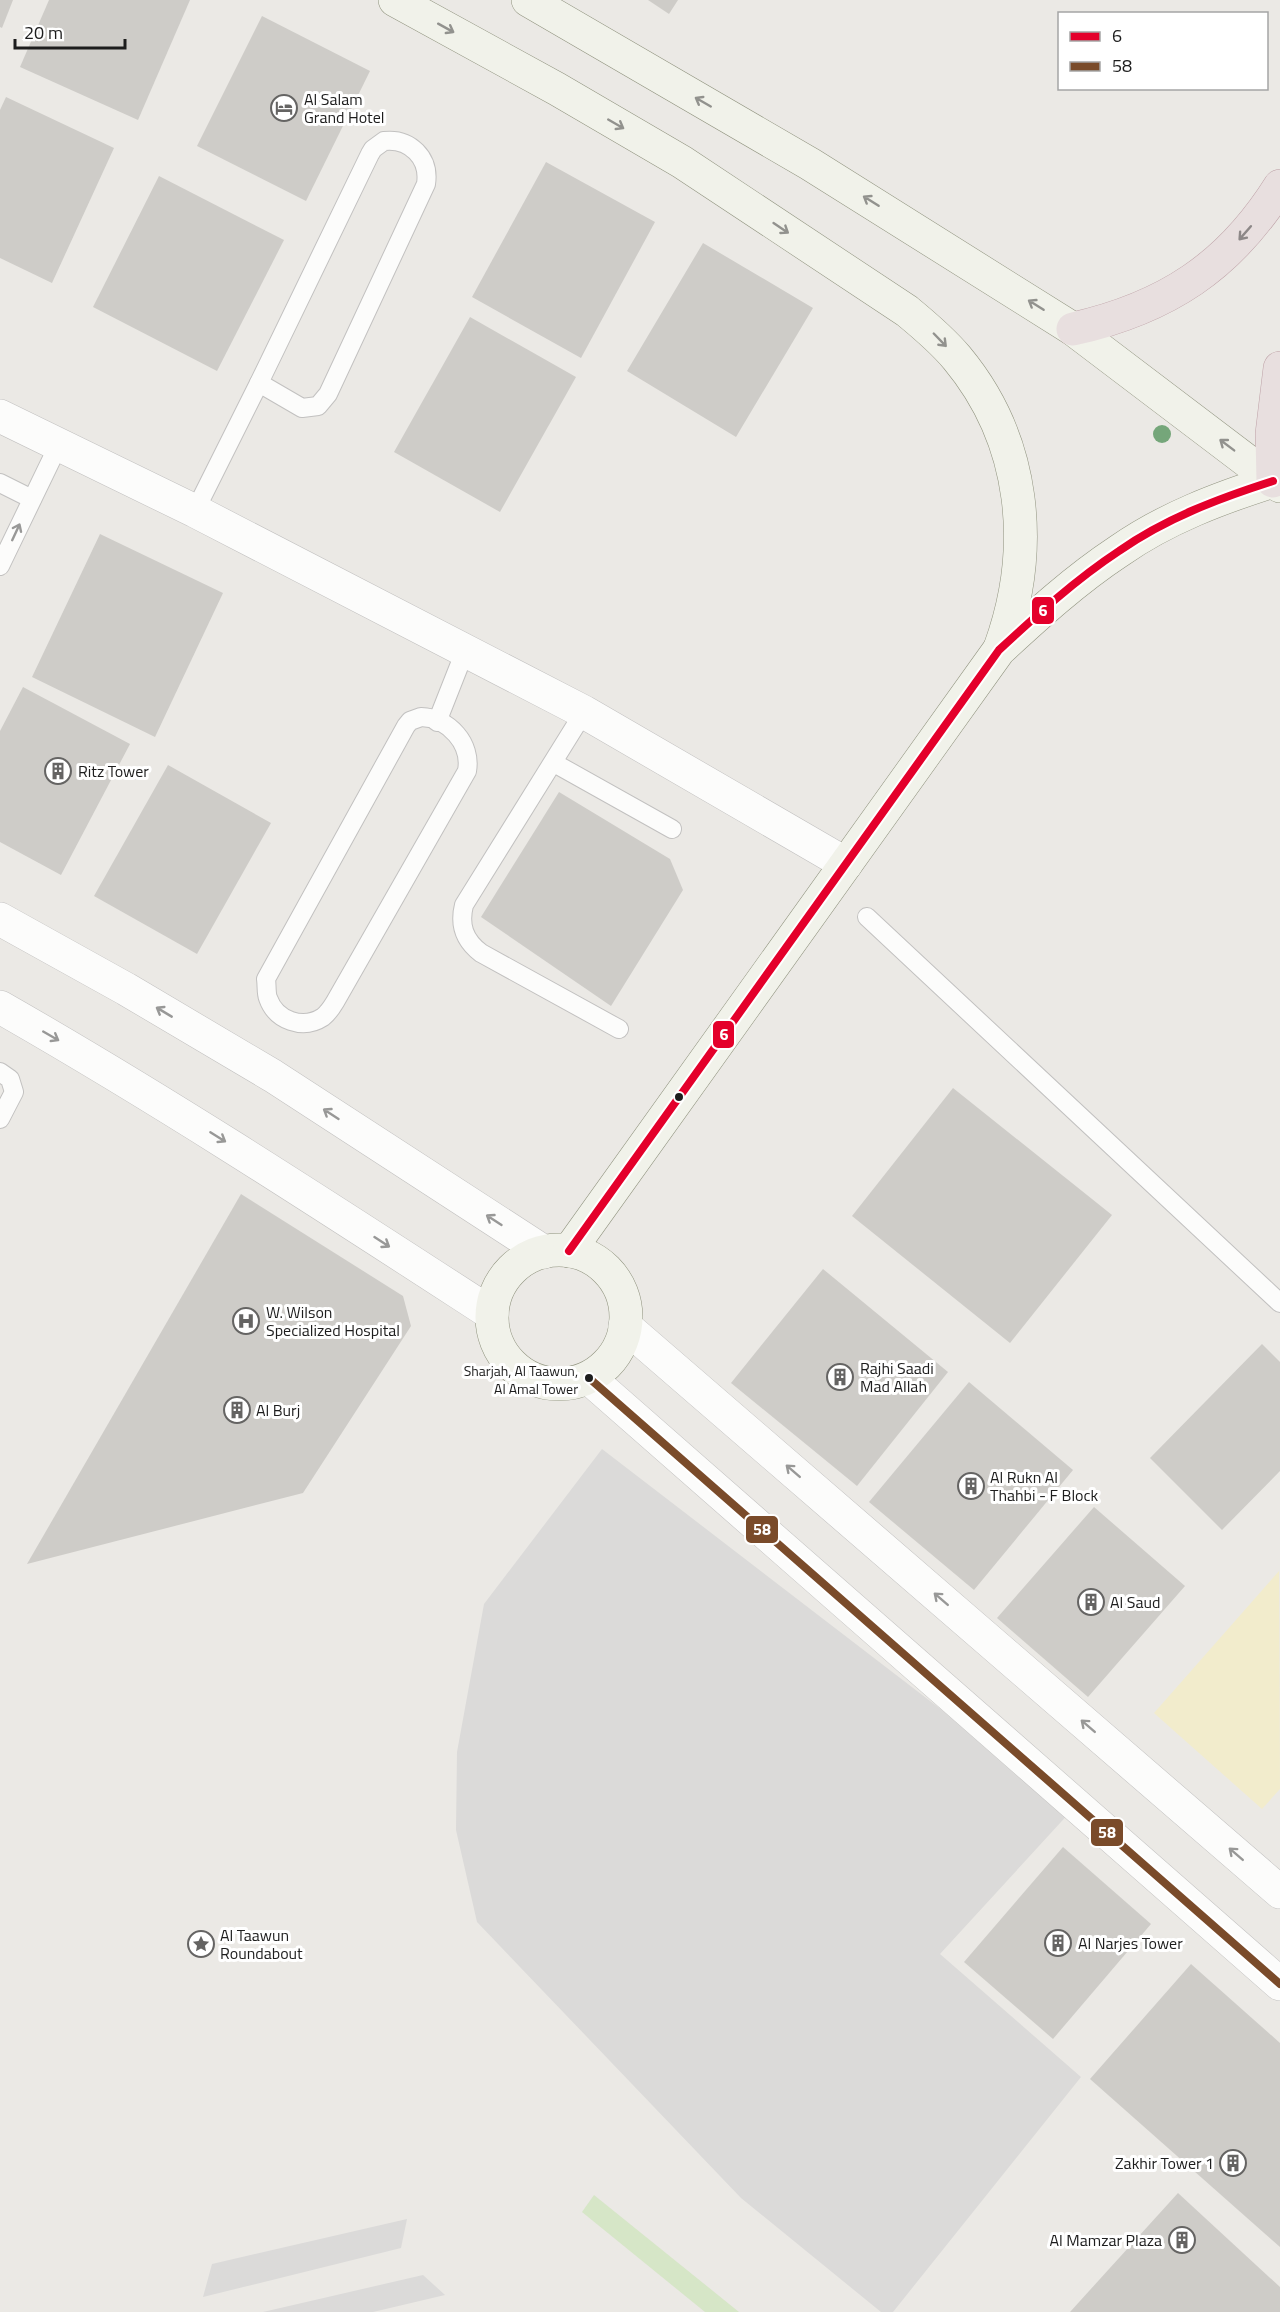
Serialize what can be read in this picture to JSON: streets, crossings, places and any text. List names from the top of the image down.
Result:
{
  "places": {
    "hotel": ["Al Salam Grand Hotel"],
    "building": [
      "Ritz Tower",
      "Rajhi Saadi Mad Allah",
      "Al Burj",
      "Al Rukn Al Thahbi - F Block",
      "Al Saud",
      "Al Narjes Tower",
      "Zakhir Tower 1",
      "Al Mamzar Plaza"
    ],
    "hospital": ["W. Wilson Specialized Hospital"],
    "other": ["Sharjah, Al Taawun, Al Amal Tower"],
    "place": ["Al Taawun Roundabout"]
  },
  "lines": ["transit line 6", "transit line 58"],
  "legend": ["6", "58"],
  "scale_bar": "20 m"
}
